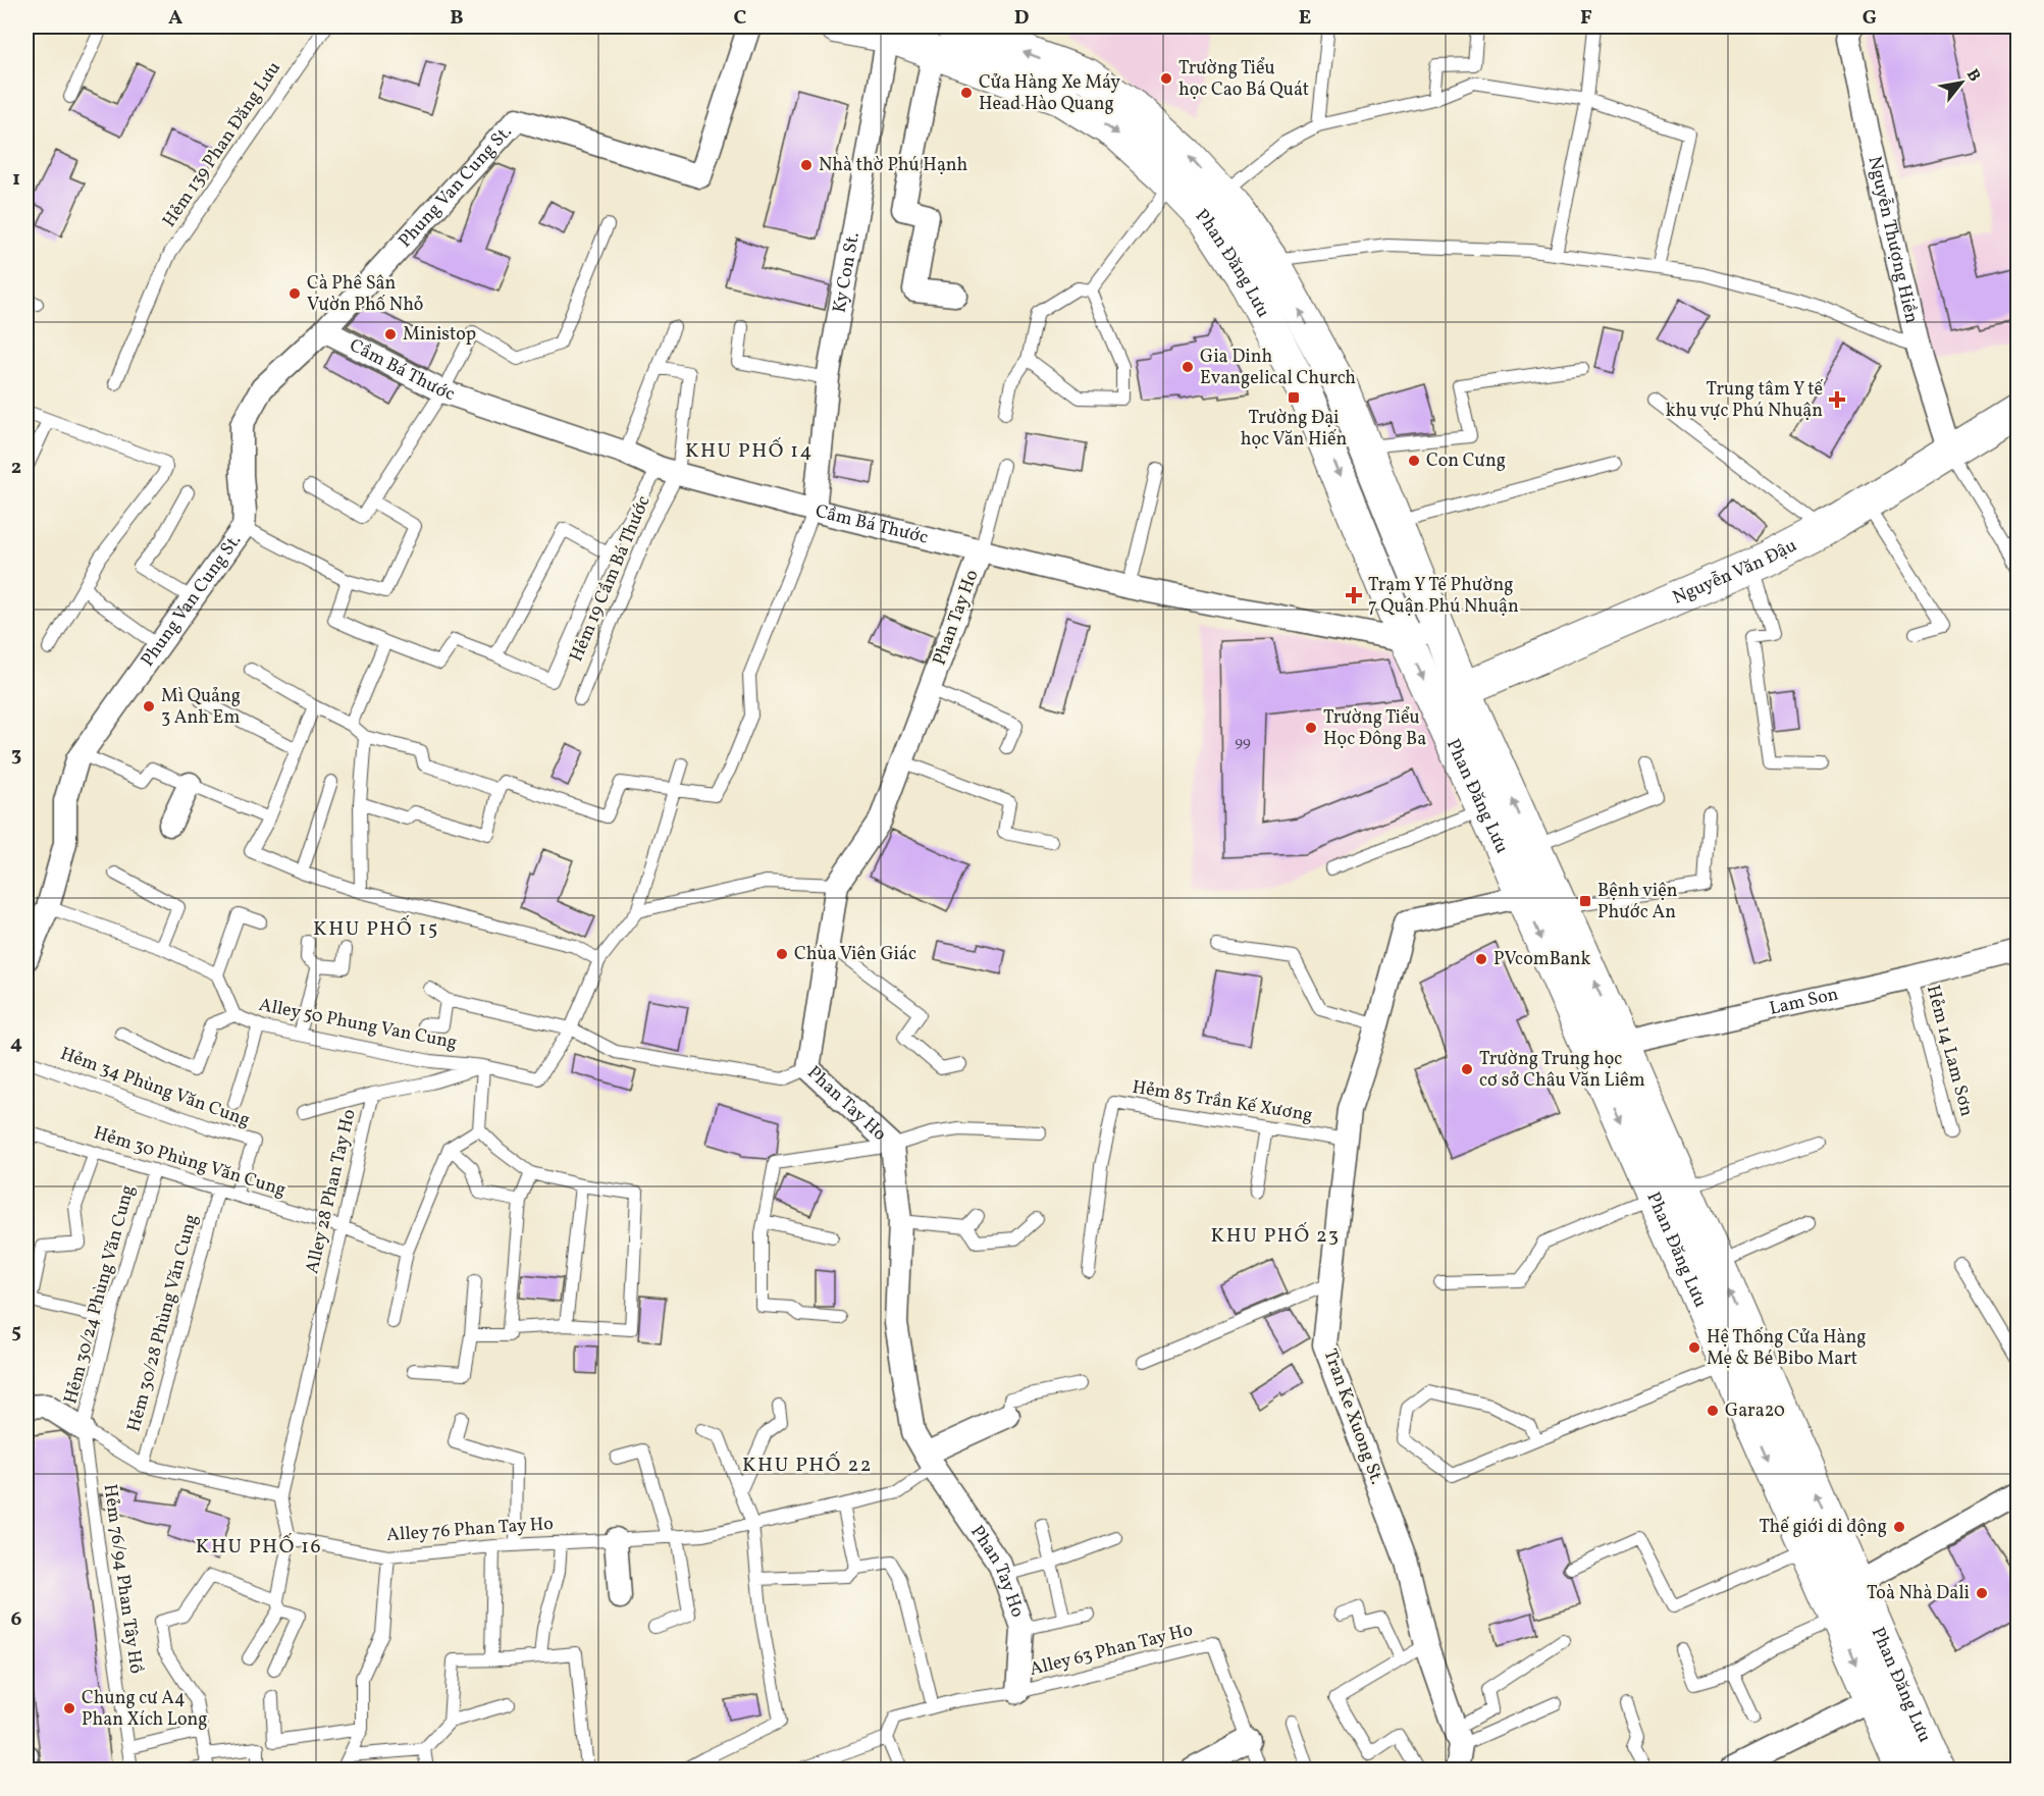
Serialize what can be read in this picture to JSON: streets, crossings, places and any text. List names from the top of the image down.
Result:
{
  "streets": {
    "main road": ["Phan Đăng Lưu", "Nguyễn Văn Đậu"],
    "street": [
      "Phung Van Cung St.",
      "Nguyễn Thượng Hiền",
      "Ky Con St.",
      "Cầm Bá Thước",
      "Phan Tay Ho",
      "Lam Son",
      "Tran Ke Xuong St."
    ],
    "lane": [
      "Hẻm 139 Phan Đăng Lưu",
      "Hẻm 19 Cầm Bá Thước",
      "Alley 50 Phung Van Cung",
      "Hẻm 14 Lam Sơn",
      "Hẻm 34 Phùng Văn Cung",
      "Hẻm 85 Trần Kế Xương",
      "Hẻm 30 Phùng Văn Cung",
      "Alley 28 Phan Tay Ho",
      "Hẻm 30/24 Phùng Văn Cung",
      "Hẻm 30/28 Phùng Văn Cung",
      "Alley 76 Phan Tay Ho",
      "Hẻm 76/94 Phan Tây Hồ",
      "Alley 63 Phan Tay Ho"
    ]
  },
  "crossings": [
    ["Phung Van Cung St.", "Cầm Bá Thước"],
    ["Nguyễn Thượng Hiền", "Nguyễn Văn Đậu"],
    ["Phan Đăng Lưu", "Ky Con St."],
    ["Phan Đăng Lưu", "Cầm Bá Thước"],
    ["Phan Đăng Lưu", "Nguyễn Văn Đậu"],
    ["Phan Đăng Lưu", "Lam Son"],
    ["Phan Đăng Lưu", "Tran Ke Xuong St."],
    ["Ky Con St.", "Cầm Bá Thước"],
    ["Cầm Bá Thước", "Hẻm 19 Cầm Bá Thước"],
    ["Cầm Bá Thước", "Phan Tay Ho"],
    ["Phan Tay Ho", "Alley 76 Phan Tay Ho"],
    ["Phan Tay Ho", "Alley 63 Phan Tay Ho"],
    ["Lam Son", "Hẻm 14 Lam Sơn"],
    ["Alley 50 Phung Van Cung", "Alley 28 Phan Tay Ho"],
    ["Hẻm 34 Phùng Văn Cung", "Hẻm 30 Phùng Văn Cung"],
    ["Hẻm 85 Trần Kế Xương", "Tran Ke Xuong St."],
    ["Hẻm 30 Phùng Văn Cung", "Alley 28 Phan Tay Ho"],
    ["Hẻm 30 Phùng Văn Cung", "Hẻm 30/24 Phùng Văn Cung"],
    ["Hẻm 30 Phùng Văn Cung", "Hẻm 30/28 Phùng Văn Cung"],
    ["Hẻm 30/24 Phùng Văn Cung", "Hẻm 76/94 Phan Tây Hồ"]
  ],
  "districts": [
    "KHU PHỐ 14",
    "KHU PHỐ 15",
    "KHU PHỐ 23",
    "KHU PHỐ 22",
    "KHU PHỐ 16"
  ],
  "places": {
    "other": [
      "Trường Tiểu học Cao Bá Quát",
      "Cửa Hàng Xe Máy Head Hào Quang",
      "Nhà thờ Phú Hạnh",
      "Cà Phê Sân Vườn Phố Nhỏ",
      "Ministop",
      "Gia Dinh Evangelical Church",
      "Con Cưng",
      "Mì Quảng 3 Anh Em",
      "Trường Tiểu Học Đông Ba",
      "Chùa Viên Giác",
      "PVcomBank",
      "Trường Trung học cơ sở Châu Văn Liêm",
      "Hệ Thống Cửa Hàng Mẹ & Bé Bibo Mart",
      "Gara20",
      "Thế giới di động",
      "Toà Nhà Dali",
      "Chung cư A4 Phan Xích Long"
    ],
    "transit": ["Trường Đại học Văn Hiến", "Bệnh viện Phước An"],
    "health": ["Trung tâm Y tế khu vực Phú Nhuận", "Trạm Y Tế Phường 7 Quận Phú Nhuận"]
  },
  "house_numbers": ["99"],
  "north": "top right",
  "grid": {
    "columns": [
      "A",
      "B",
      "C",
      "D",
      "E",
      "F",
      "G"
    ],
    "rows": [
      "1",
      "2",
      "3",
      "4",
      "5",
      "6"
    ]
  }
}
